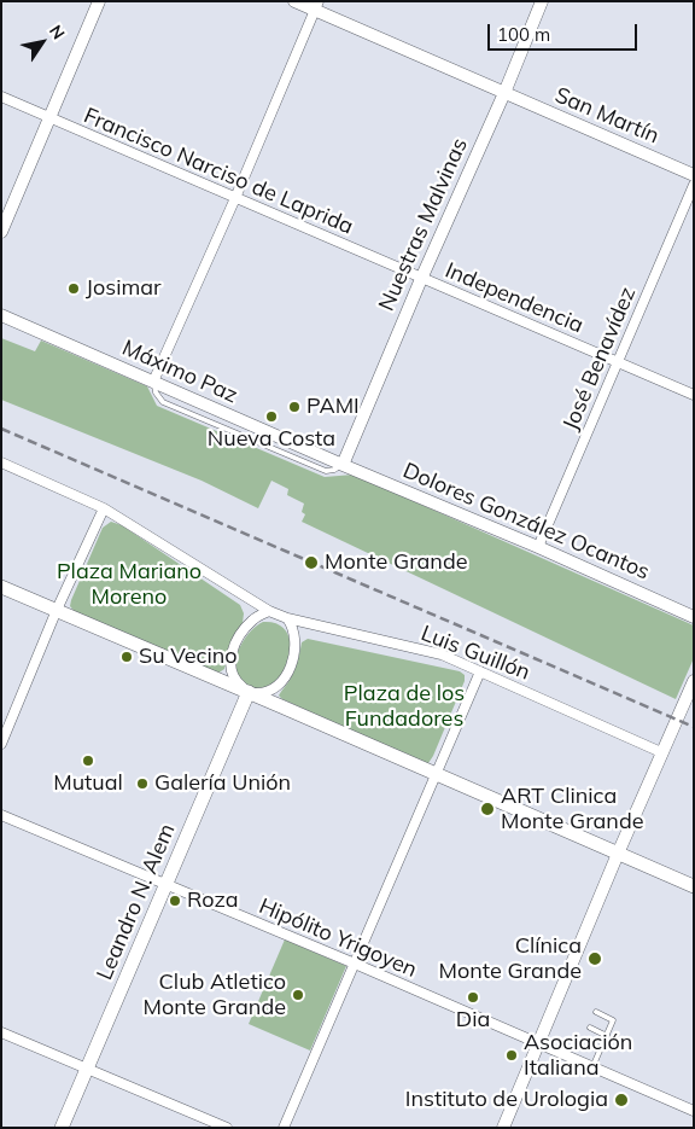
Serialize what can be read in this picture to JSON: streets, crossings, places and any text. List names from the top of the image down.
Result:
{
  "streets": {
    "main road": ["Leandro N. Alem"],
    "street": [
      "San Martín",
      "Francisco Narciso de Laprida",
      "Nuestras Malvinas",
      "Independencia",
      "José Benavídez",
      "Máximo Paz",
      "Dolores González Ocantos",
      "Luis Guillón",
      "Hipólito Yrigoyen"
    ]
  },
  "crossings": [
    ["San Martín", "Nuestras Malvinas"],
    ["Francisco Narciso de Laprida", "Nuestras Malvinas"],
    ["Francisco Narciso de Laprida", "Independencia"],
    ["Nuestras Malvinas", "Independencia"],
    ["Nuestras Malvinas", "Máximo Paz"],
    ["Nuestras Malvinas", "Dolores González Ocantos"],
    ["Independencia", "José Benavídez"],
    ["José Benavídez", "Dolores González Ocantos"],
    ["Máximo Paz", "Dolores González Ocantos"],
    ["Luis Guillón", "Leandro N. Alem"],
    ["Leandro N. Alem", "Hipólito Yrigoyen"]
  ],
  "parks": ["Plaza Mariano Moreno", "Plaza de los Fundadores"],
  "places": [
    "Josimar",
    "PAMI",
    "Nueva Costa",
    "Monte Grande",
    "Su Vecino",
    "Mutual",
    "Galería Unión",
    "ART Clinica Monte Grande",
    "Roza",
    "Clínica Monte Grande",
    "Club Atletico Monte Grande",
    "Dia",
    "Asociación Italiana",
    "Instituto de Urologia"
  ],
  "scale_bar": "100 m",
  "north": "top right"
}
